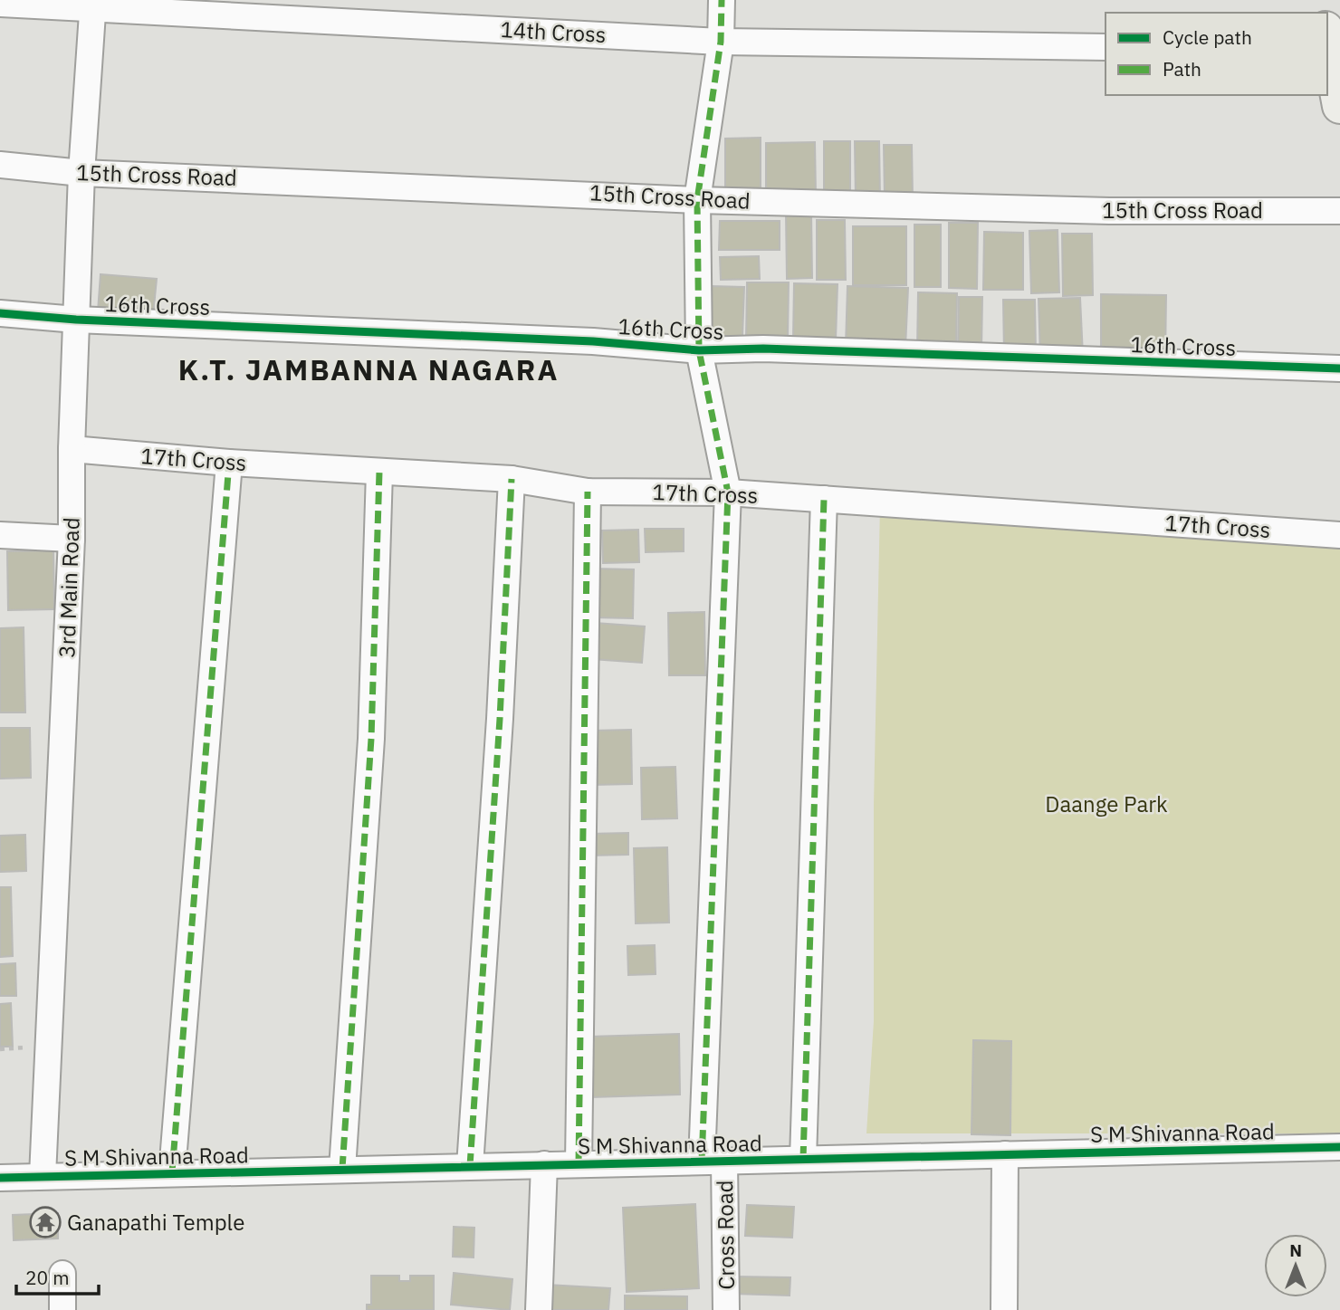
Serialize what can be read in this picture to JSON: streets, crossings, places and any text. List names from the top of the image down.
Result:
{
  "streets": {
    "street": [
      "14th Cross",
      "15th Cross Road",
      "16th Cross",
      "17th Cross",
      "3rd Main Road",
      "S M Shivanna Road",
      "Cross Road"
    ]
  },
  "crossings": [
    ["14th Cross", "3rd Main Road"],
    ["14th Cross", "Cross Road"],
    ["15th Cross Road", "3rd Main Road"],
    ["15th Cross Road", "Cross Road"],
    ["16th Cross", "3rd Main Road"],
    ["16th Cross", "Cross Road"],
    ["17th Cross", "3rd Main Road"],
    ["17th Cross", "Cross Road"],
    ["3rd Main Road", "S M Shivanna Road"],
    ["S M Shivanna Road", "Cross Road"]
  ],
  "districts": ["K.T. JAMBANNA NAGARA"],
  "parks": ["Daange Park"],
  "places": {
    "temple": ["Ganapathi Temple"]
  },
  "legend": ["Cycle path", "Path"],
  "scale_bar": "20 m",
  "north": "top"
}
